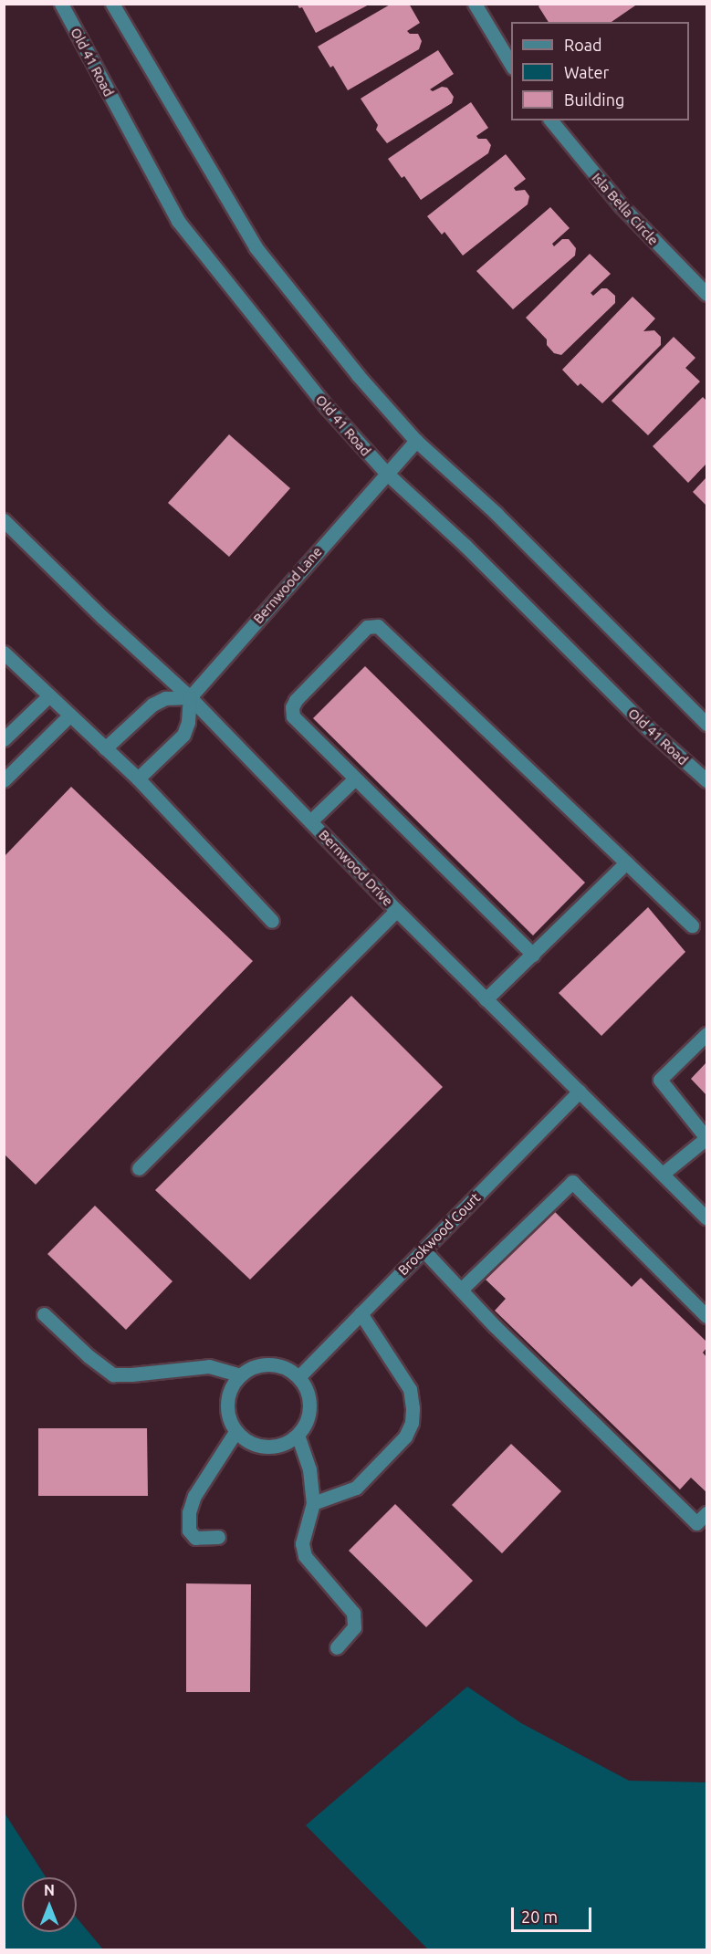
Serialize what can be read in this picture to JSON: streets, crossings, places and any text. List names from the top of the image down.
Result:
{
  "streets": {
    "street": [
      "Old 41 Road",
      "Isla Bella Circle",
      "Bernwood Lane",
      "Bernwood Drive",
      "Brookwood Court"
    ]
  },
  "crossings": [
    ["Old 41 Road", "Bernwood Lane"],
    ["Bernwood Lane", "Bernwood Drive"],
    ["Bernwood Drive", "Brookwood Court"]
  ],
  "legend": ["Road", "Water", "Building"],
  "scale_bar": "20 m",
  "north": "top"
}
